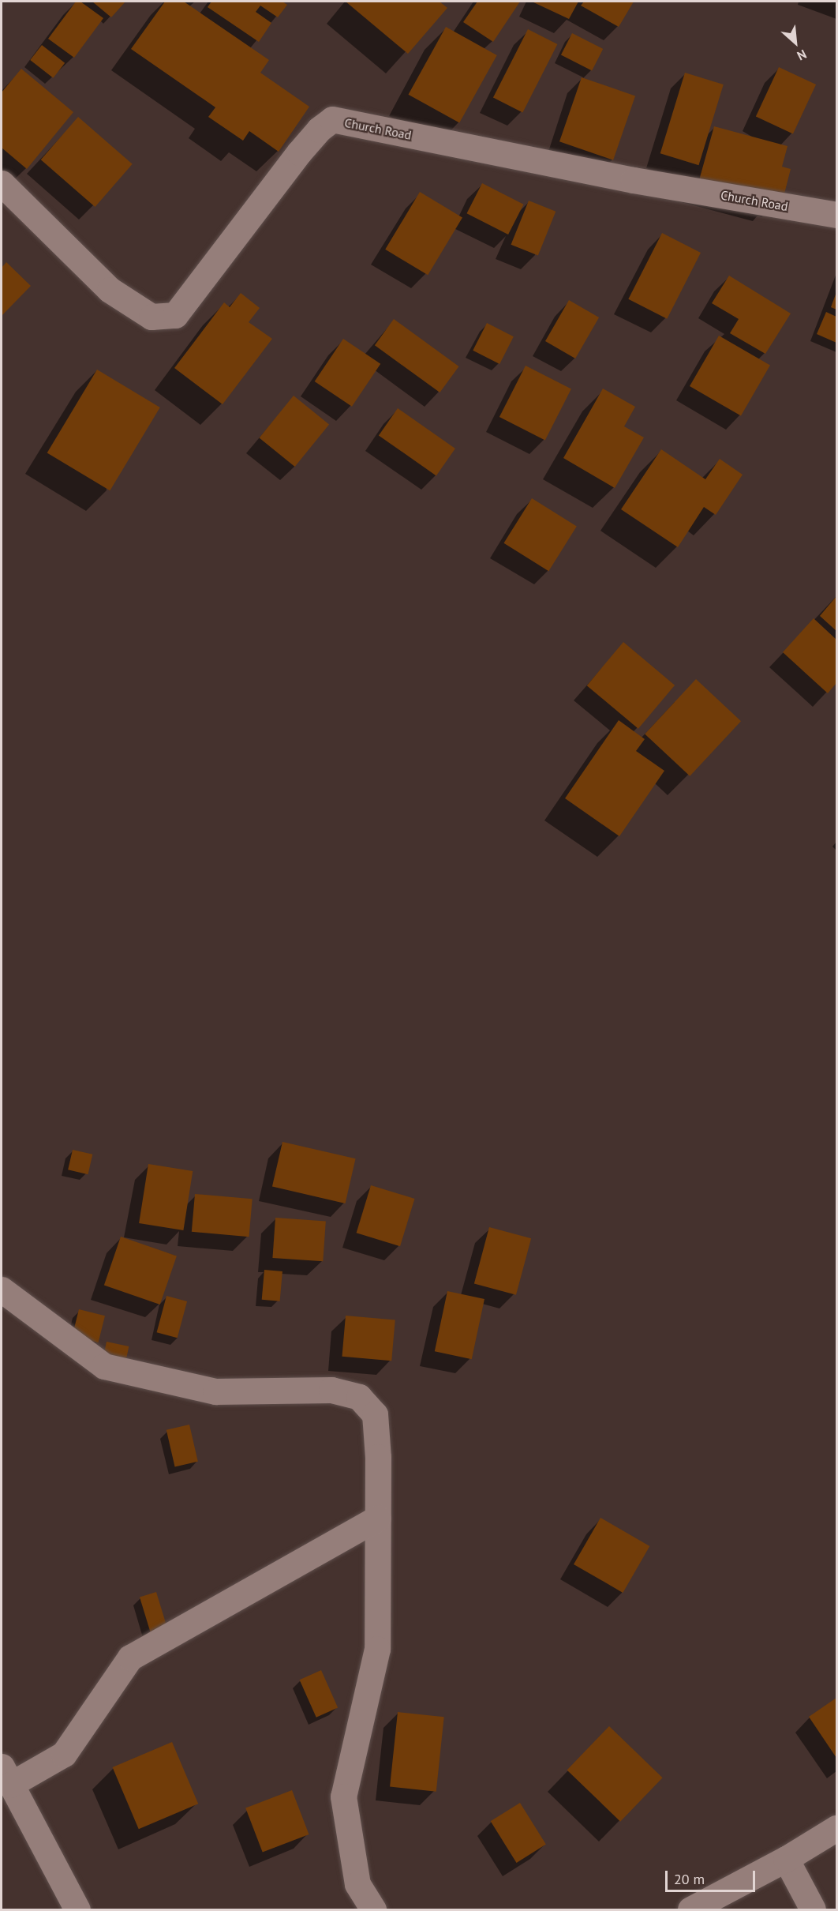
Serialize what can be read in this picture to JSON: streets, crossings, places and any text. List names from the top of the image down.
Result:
{
  "streets": {
    "street": ["Church Road"]
  },
  "scale_bar": "20 m",
  "north": "bottom right"
}
